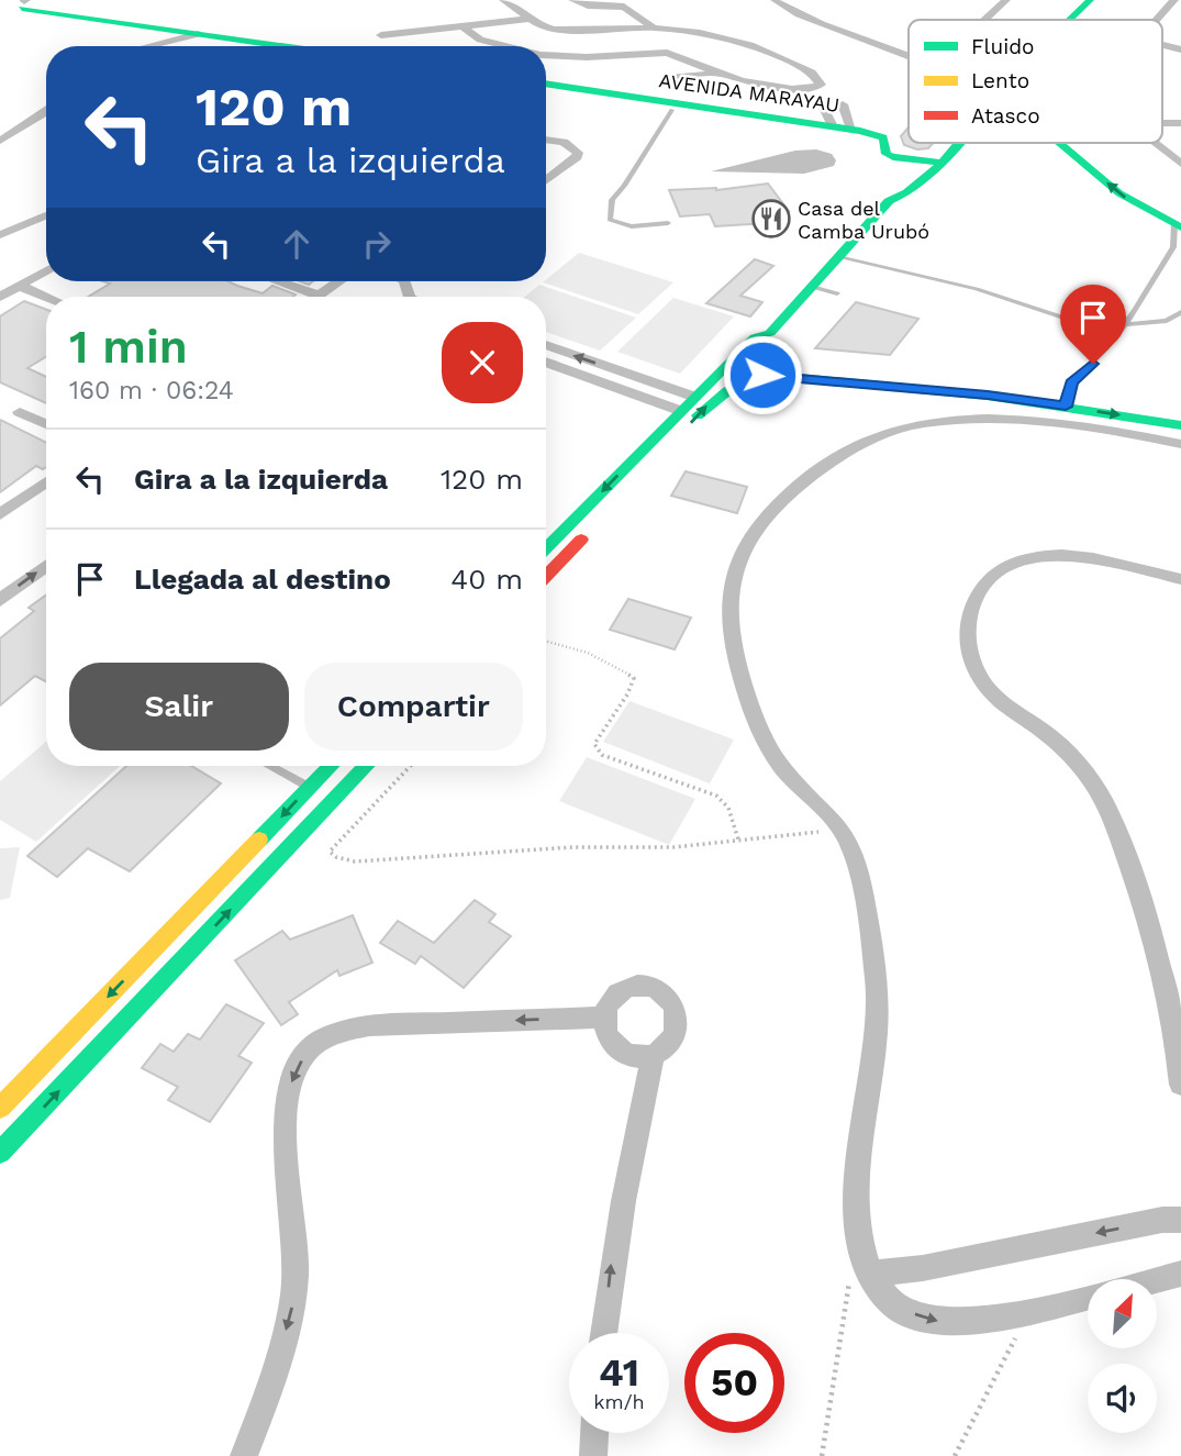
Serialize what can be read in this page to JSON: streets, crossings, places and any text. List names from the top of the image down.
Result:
{
  "streets": {
    "main road": ["AVENIDA MARAYAU"]
  },
  "places": {
    "restaurant": ["Casa del Camba Urubó"]
  },
  "legend": ["Fluido", "Lento", "Atasco"],
  "north": "top right",
  "page": {
    "turn": ["120 m", "Gira a la izquierda"],
    "heading": ["1 min", "160 m · 06:24"],
    "list": [
      {
        "name": "Gira a la izquierda",
        "value": "120 m"
      },
      {
        "name": "Llegada al destino",
        "value": "40 m"
      }
    ],
    "buttons": ["Salir", "Compartir"],
    "speed": "41 km/h",
    "limit": "50"
  }
}
